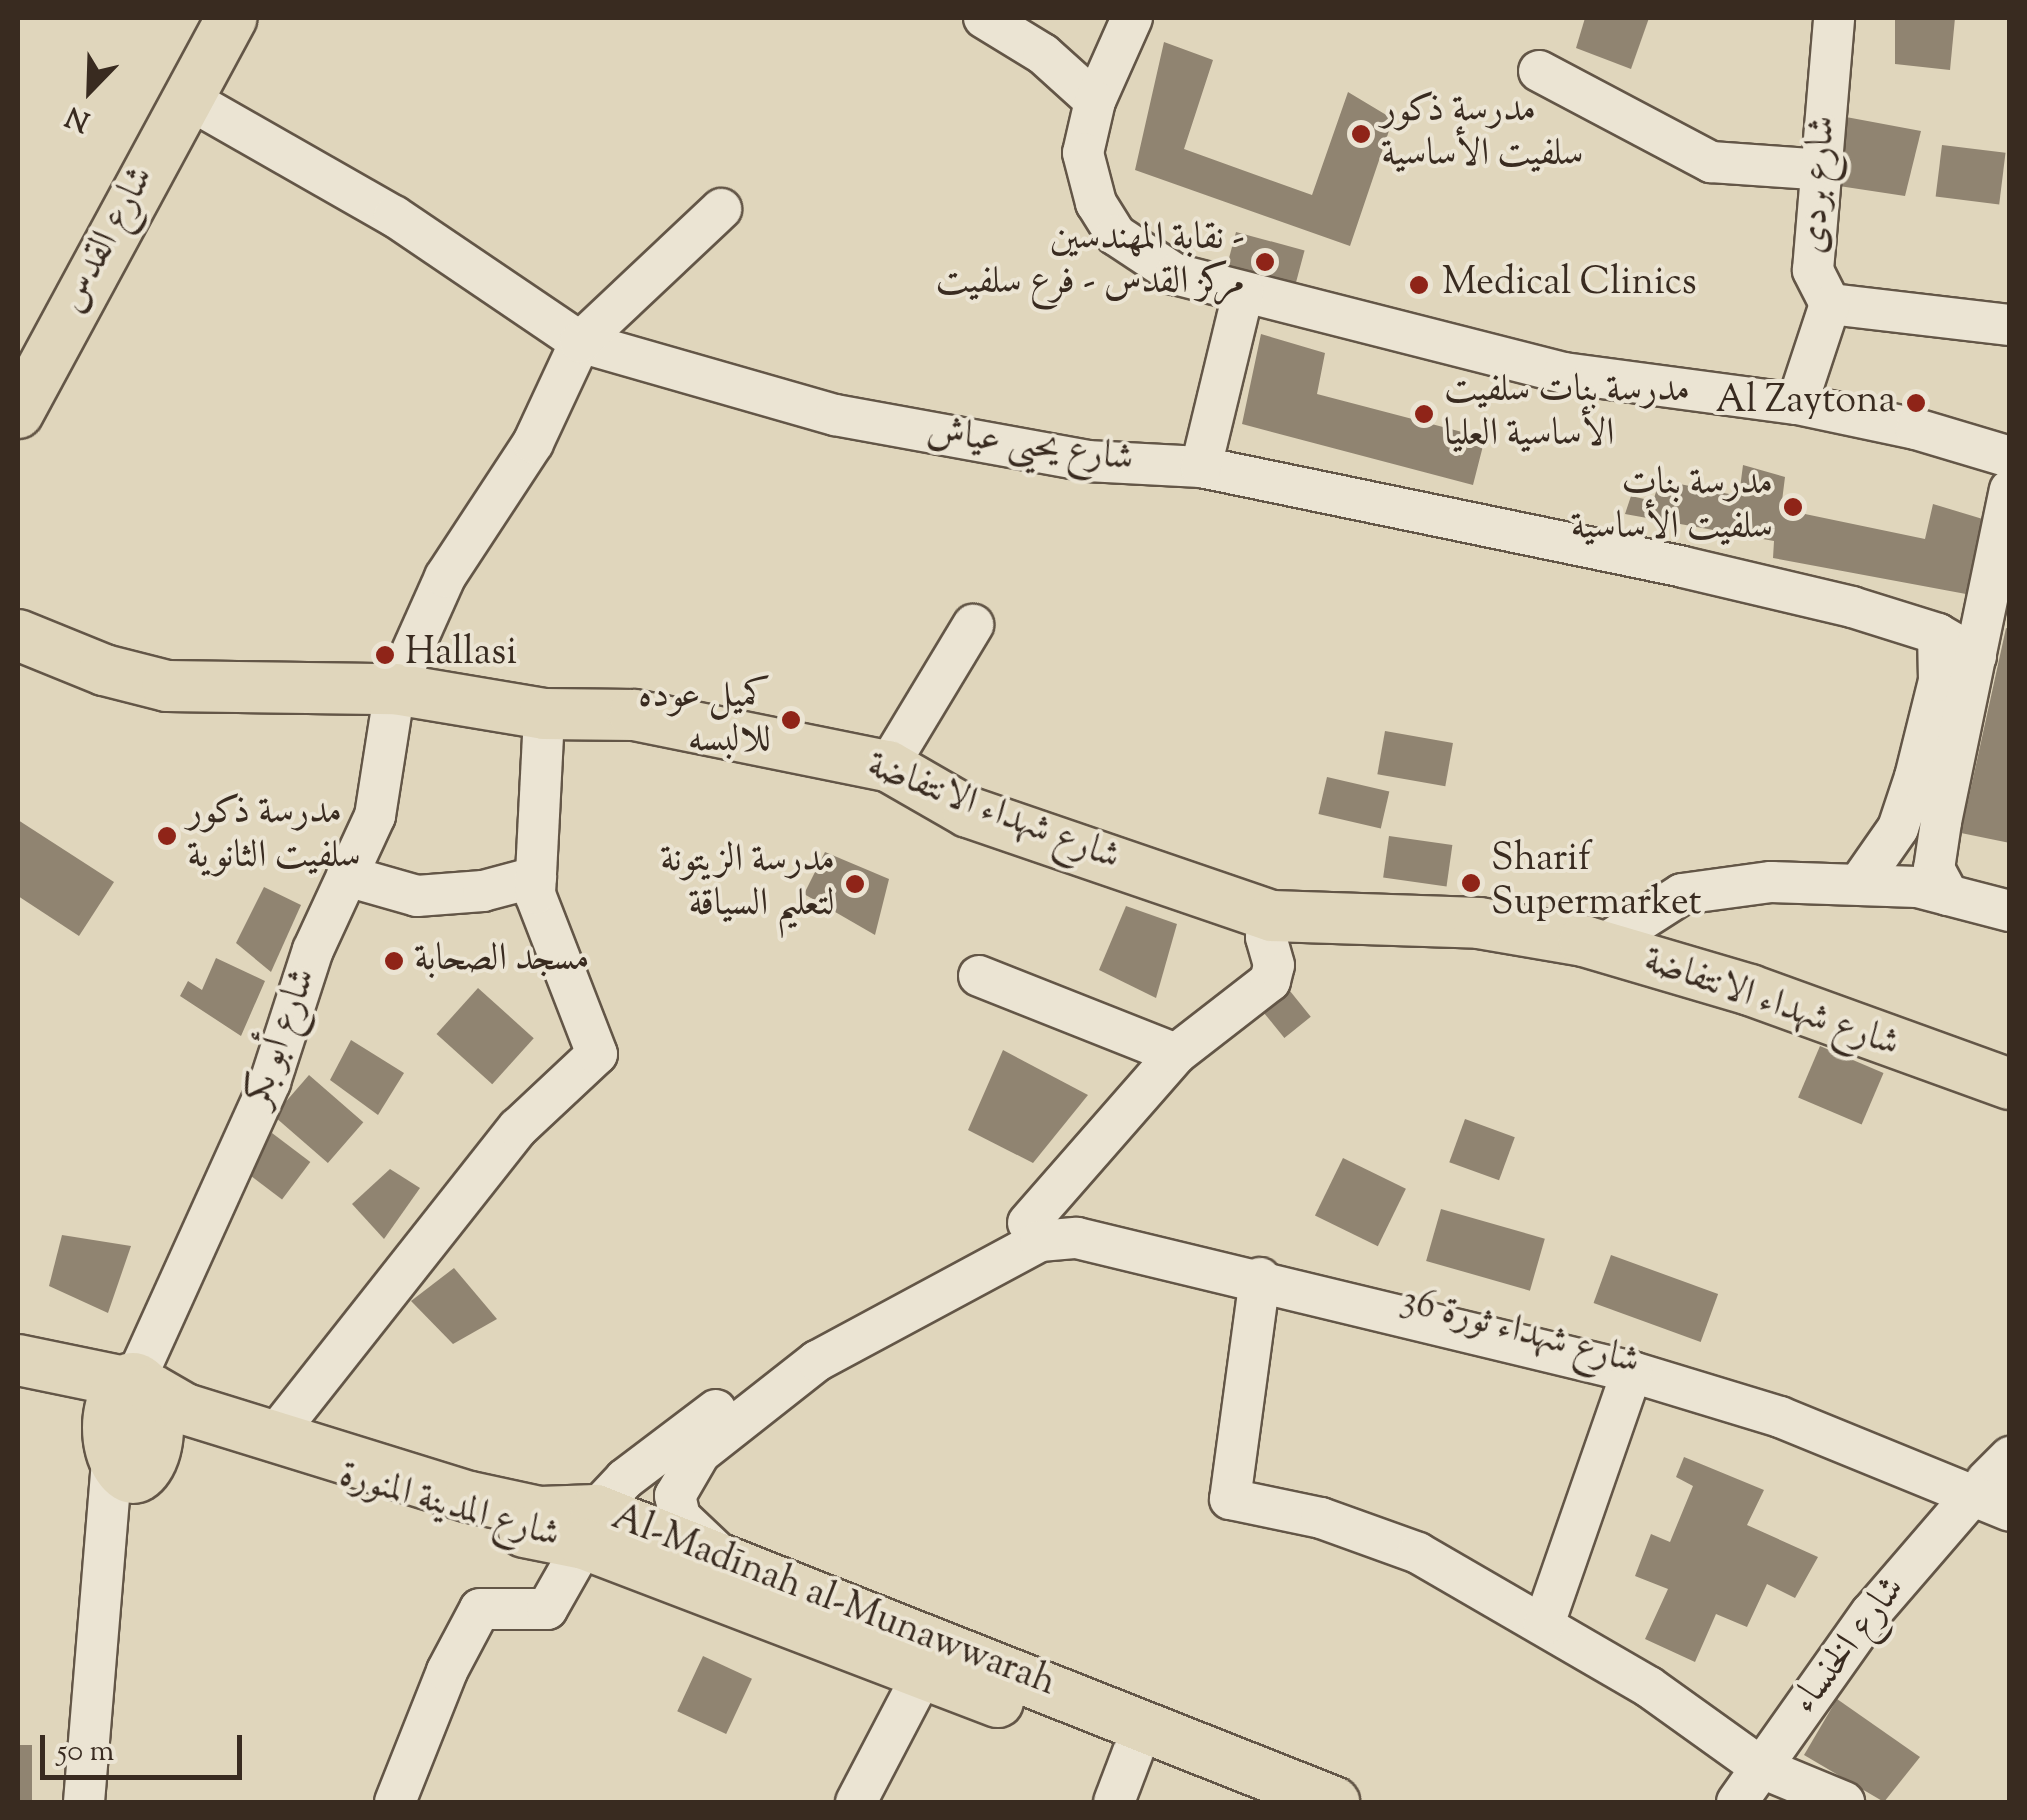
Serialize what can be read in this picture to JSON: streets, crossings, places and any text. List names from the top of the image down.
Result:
{
  "streets": {
    "main road": [
      "شارع القدس",
      "شارع شهداء الانتفاضة",
      "شارع المدينة المنورة",
      "Al-Madīnah al-Munawwarah"
    ],
    "street": [
      "شارع بردى",
      "شارع يحيى عياش",
      "شارع أبو بكر",
      "شارع شهداء ثورة 36",
      "شارع الخنساء"
    ]
  },
  "crossings": [
    ["شارع القدس", "شارع يحيى عياش"],
    ["شارع يحيى عياش", "شارع أبو بكر"],
    ["شارع شهداء الانتفاضة", "شارع أبو بكر"],
    ["شارع أبو بكر", "شارع المدينة المنورة"],
    ["شارع أبو بكر", "Al-Madīnah al-Munawwarah"],
    ["شارع شهداء ثورة 36", "شارع الخنساء"],
    ["شارع المدينة المنورة", "Al-Madīnah al-Munawwarah"]
  ],
  "places": [
    "مدرسة ذكور سلفيت الأساسية",
    "نقابة المهندسين - مركز القدس - فرع سلفيت",
    "Medical Clinics",
    "Al Zaytona",
    "مدرسة بنات سلفيت الأساسية العليا",
    "مدرسة بنات سلفيت الأساسية",
    "Hallasi",
    "كميل عوده للالبسه",
    "مدرسة ذكور سلفيت الثانوية",
    "Sharif Supermarket",
    "مدرسة الزيتونة لتعليم السياقة",
    "مسجد الصحابة"
  ],
  "scale_bar": "50 m",
  "north": "bottom left"
}
